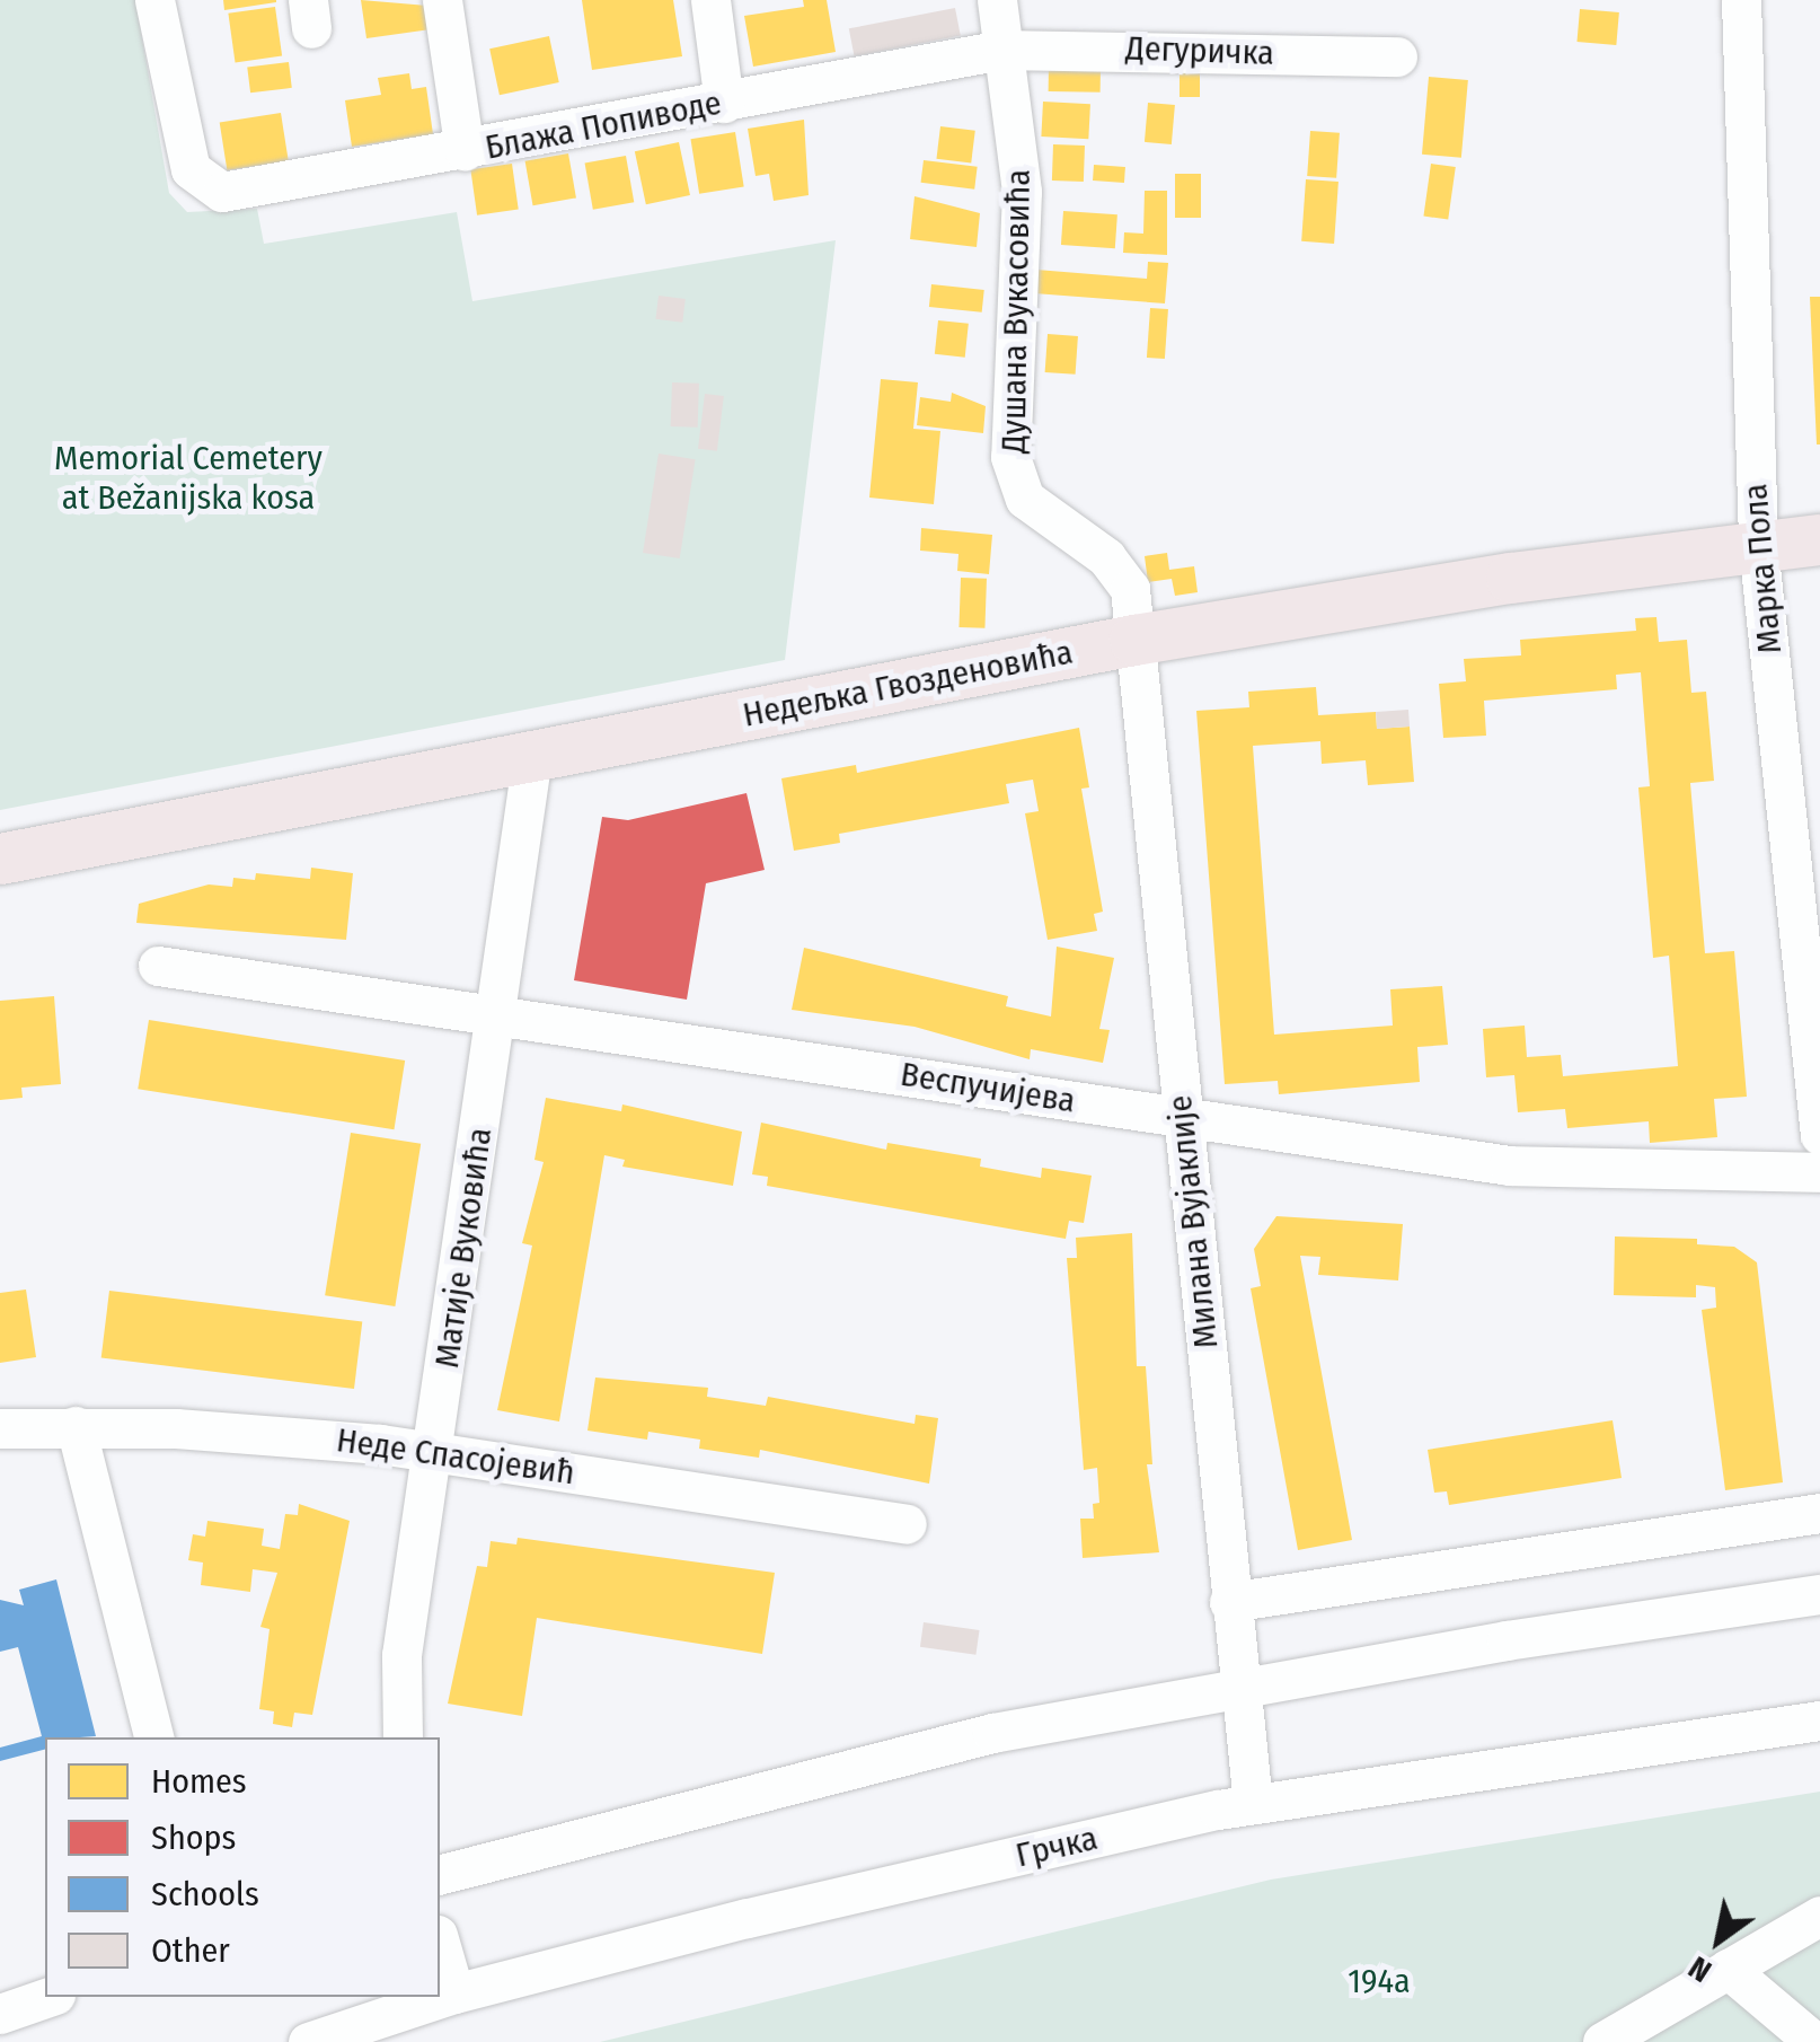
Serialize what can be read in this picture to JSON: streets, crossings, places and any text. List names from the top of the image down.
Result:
{
  "streets": {
    "main road": ["Недељка Гвозденовића"],
    "street": [
      "Дегуричка",
      "Блажа Попиводе",
      "Душана Вукасовића",
      "Марка Пола",
      "Веспучијева",
      "Милана Вујаклије",
      "Матије Вуковића",
      "Неде Спасојевић",
      "Грчка"
    ]
  },
  "crossings": [
    ["Дегуричка", "Блажа Попиводе"],
    ["Дегуричка", "Душана Вукасовића"],
    ["Блажа Попиводе", "Душана Вукасовића"],
    ["Душана Вукасовића", "Недељка Гвозденовића"],
    ["Душана Вукасовића", "Милана Вујаклије"],
    ["Марка Пола", "Недељка Гвозденовића"],
    ["Недељка Гвозденовића", "Милана Вујаклије"],
    ["Недељка Гвозденовића", "Матије Вуковића"],
    ["Веспучијева", "Милана Вујаклије"],
    ["Веспучијева", "Матије Вуковића"],
    ["Милана Вујаклије", "Грчка"],
    ["Матије Вуковића", "Неде Спасојевић"]
  ],
  "parks": ["Memorial Cemetery at Bežanijska kosa", "194a"],
  "legend": [
    "Homes",
    "Shops",
    "Schools",
    "Other"
  ],
  "north": "bottom left"
}
